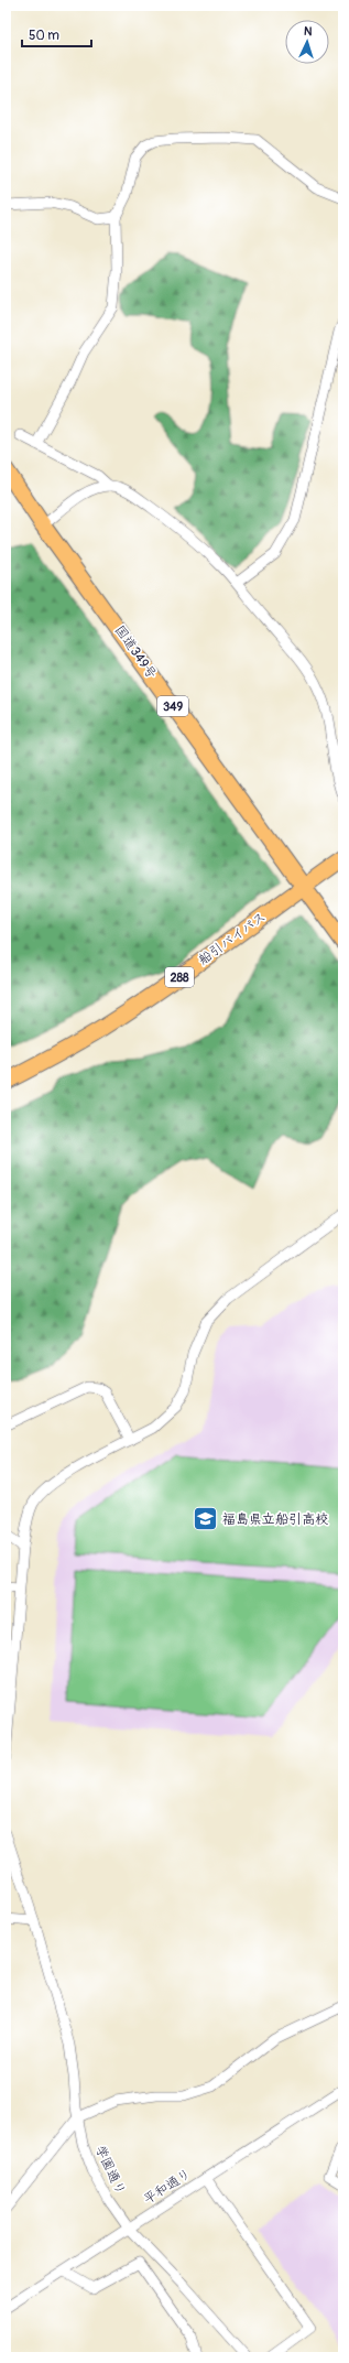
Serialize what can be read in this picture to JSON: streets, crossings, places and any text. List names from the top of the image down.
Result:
{
  "streets": {
    "highway": [
      "国道349号",
      "349",
      "船引バイパス",
      "288"
    ],
    "street": ["学園通り", "平和通り"]
  },
  "crossings": [
    ["国道349号", "船引バイパス"],
    ["学園通り", "平和通り"]
  ],
  "places": {
    "school or university": ["福島県立船引高校"]
  },
  "scale_bar": "50 m",
  "north": "top"
}
